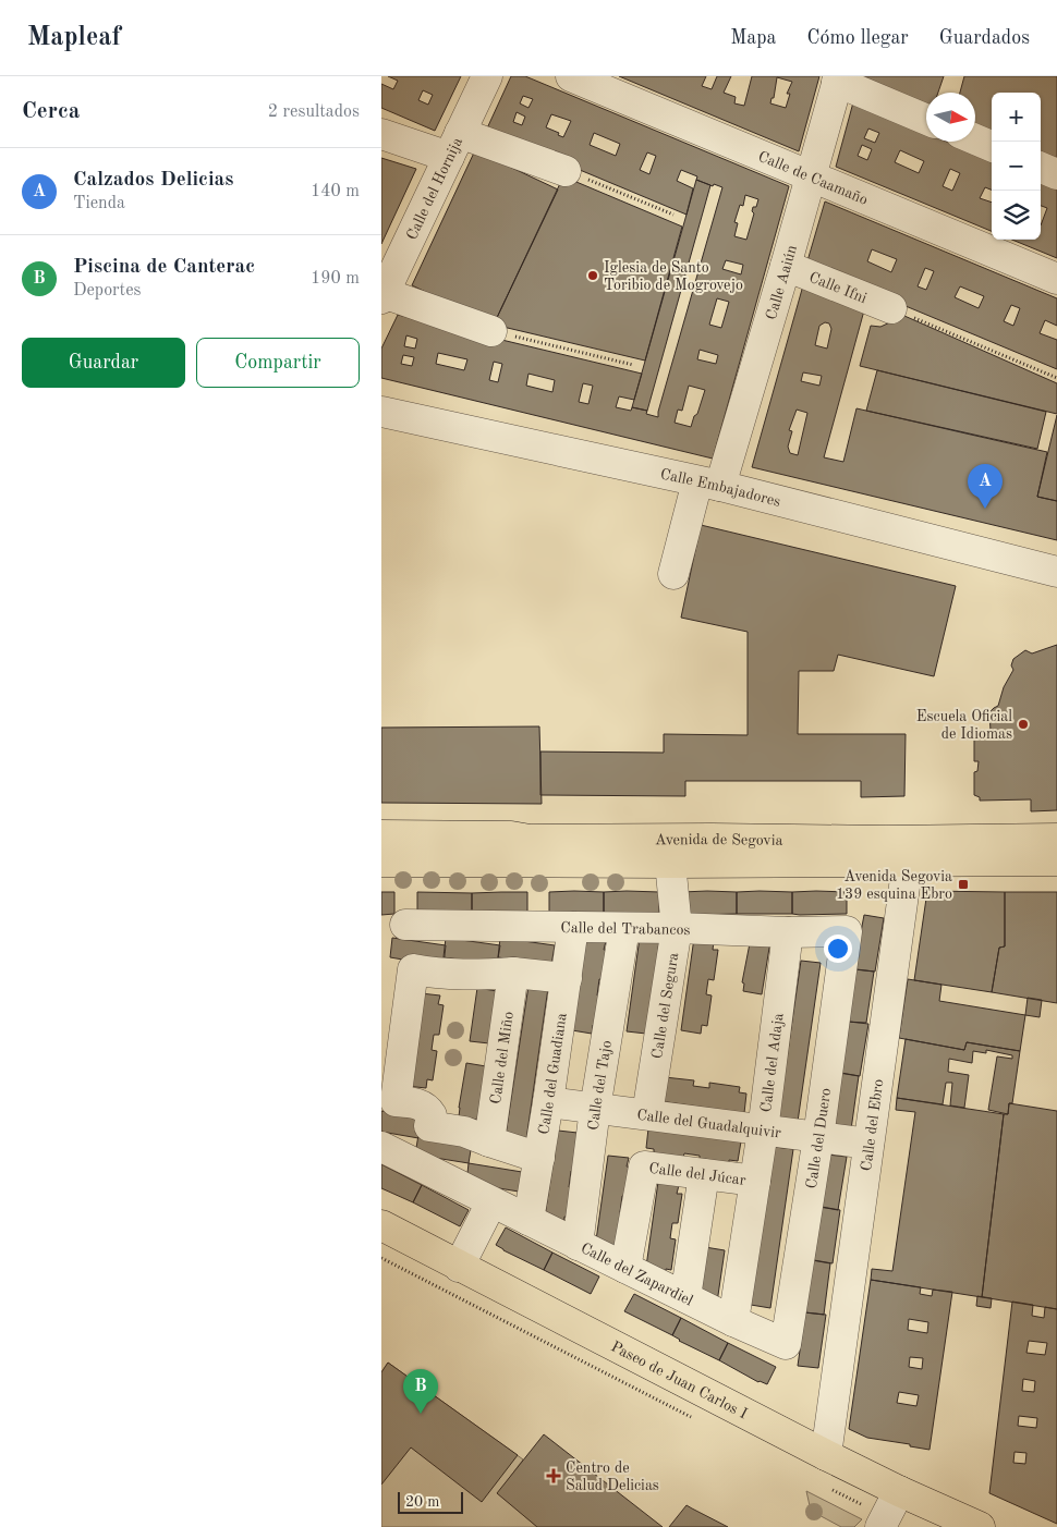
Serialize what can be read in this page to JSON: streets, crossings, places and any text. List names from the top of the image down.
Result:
{
  "streets": {
    "main road": ["Avenida de Segovia", "Paseo de Juan Carlos I"],
    "street": [
      "Calle de Caamaño",
      "Calle del Hornija",
      "Calle Aaiún",
      "Calle Ifni",
      "Calle Embajadores",
      "Calle del Trabancos",
      "Calle del Segura",
      "Calle del Miño",
      "Calle del Adaja",
      "Calle del Guadiana",
      "Calle del Tajo",
      "Calle del Guadalquivir",
      "Calle del Ebro",
      "Calle del Duero",
      "Calle del Júcar",
      "Calle del Zapardiel"
    ]
  },
  "crossings": [
    ["Calle de Caamaño", "Calle Aaiún"],
    ["Calle Aaiún", "Calle Ifni"],
    ["Calle Aaiún", "Calle Embajadores"],
    ["Avenida de Segovia", "Calle del Segura"],
    ["Avenida de Segovia", "Calle del Ebro"],
    ["Calle del Trabancos", "Calle del Segura"],
    ["Calle del Trabancos", "Calle del Adaja"],
    ["Calle del Trabancos", "Calle del Guadiana"],
    ["Calle del Trabancos", "Calle del Tajo"],
    ["Calle del Trabancos", "Calle del Duero"],
    ["Calle del Segura", "Calle del Guadalquivir"],
    ["Calle del Adaja", "Calle del Guadalquivir"],
    ["Calle del Adaja", "Calle del Júcar"],
    ["Calle del Adaja", "Calle del Zapardiel"],
    ["Calle del Guadiana", "Calle del Guadalquivir"],
    ["Calle del Guadiana", "Calle del Zapardiel"],
    ["Calle del Tajo", "Calle del Guadalquivir"],
    ["Calle del Tajo", "Calle del Zapardiel"],
    ["Calle del Guadalquivir", "Calle del Ebro"],
    ["Calle del Guadalquivir", "Calle del Duero"],
    ["Calle del Ebro", "Paseo de Juan Carlos I"],
    ["Calle del Duero", "Calle del Zapardiel"],
    ["Calle del Júcar", "Calle del Zapardiel"]
  ],
  "places": {
    "other": ["Iglesia de Santo Toribio de Mogrovejo", "Escuela Oficial de Idiomas"],
    "transit": ["Avenida Segovia 139 esquina Ebro"],
    "health": ["Centro de Salud Delicias"]
  },
  "scale_bar": "20 m",
  "north": "right",
  "page": {
    "header": "Mapleaf",
    "nav": ["Mapa", "Cómo llegar", "Guardados"],
    "heading": ["Cerca", "2 resultados"],
    "map_buttons": ["+", "−"],
    "list": [
      {
        "mark": "A",
        "name": "Calzados Delicias",
        "note": "Tienda",
        "value": "140 m"
      },
      {
        "mark": "B",
        "name": "Piscina de Canterac",
        "note": "Deportes",
        "value": "190 m"
      }
    ],
    "buttons": ["Guardar", "Compartir"],
    "pins": ["A", "B"],
    "scale": "20 m"
  }
}
